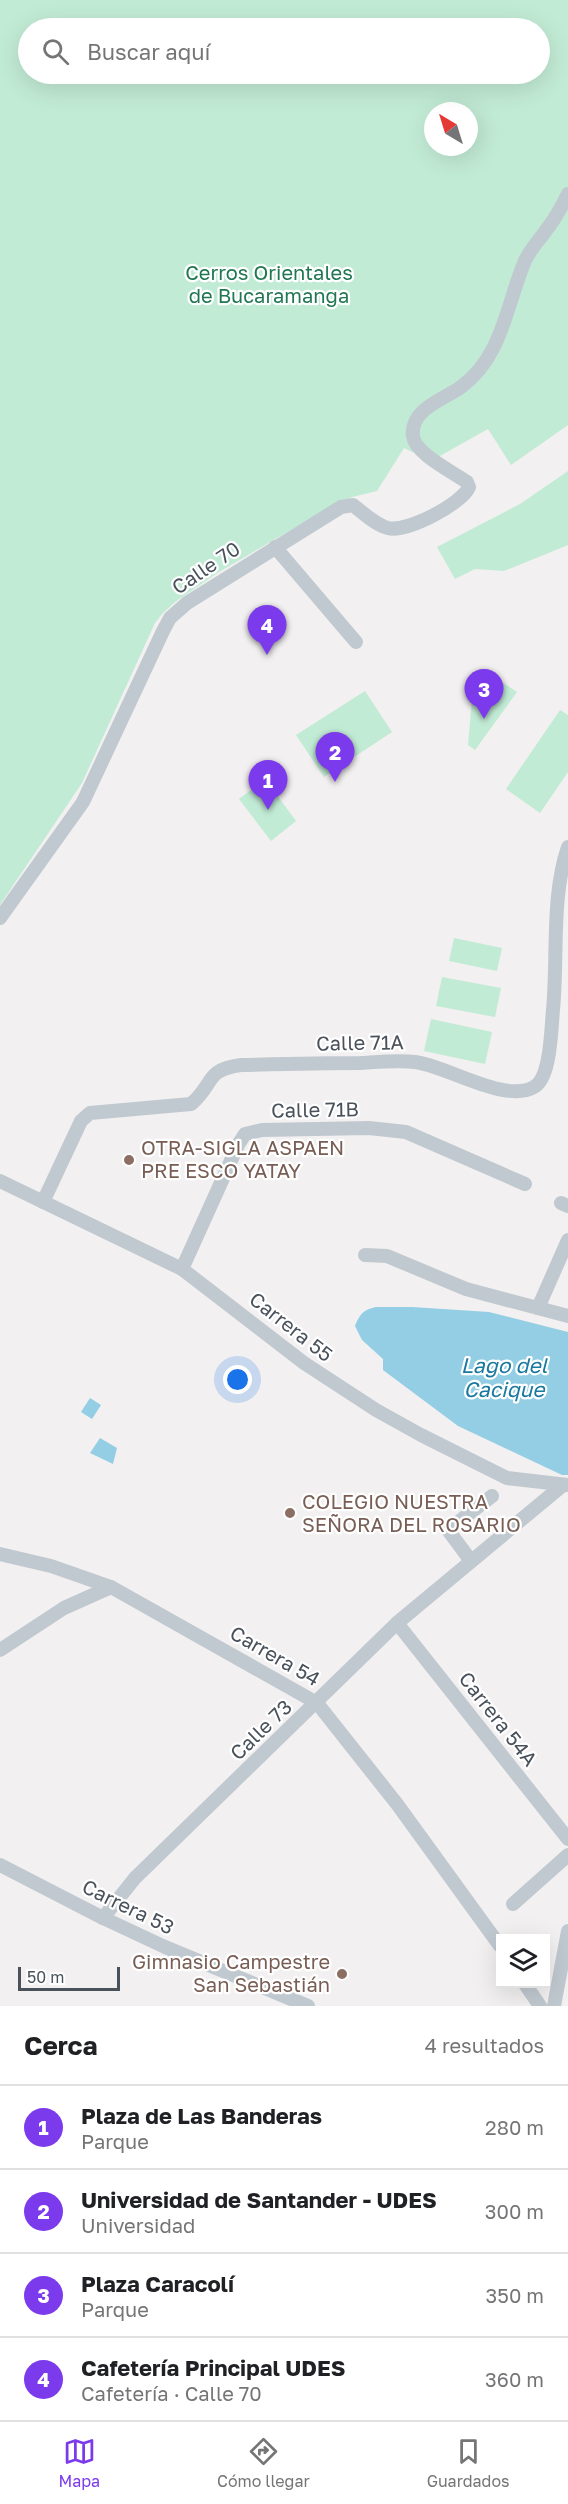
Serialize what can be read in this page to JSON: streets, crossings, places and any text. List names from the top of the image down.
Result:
{
  "streets": {
    "street": [
      "Calle 70",
      "Calle 71A",
      "Calle 71B",
      "Carrera 55",
      "Carrera 54",
      "Carrera 54A",
      "Calle 73",
      "Carrera 53"
    ]
  },
  "crossings": [
    ["Calle 71A", "Carrera 55"],
    ["Calle 71B", "Carrera 55"],
    ["Carrera 55", "Calle 73"],
    ["Carrera 54", "Calle 73"],
    ["Carrera 54A", "Calle 73"],
    ["Calle 73", "Carrera 53"]
  ],
  "water": ["Lago del Cacique"],
  "parks": ["Cerros Orientales de Bucaramanga"],
  "places": ["OTRA-SIGLA ASPAEN PRE ESCO YATAY", "COLEGIO NUESTRA SEÑORA DEL ROSARIO", "Gimnasio Campestre San Sebastián"],
  "scale_bar": "50 m",
  "north": "top left",
  "page": {
    "search": "Buscar aquí",
    "pins": [
      "4",
      "3",
      "2",
      "1"
    ],
    "scale": "50 m",
    "heading": ["Cerca", "4 resultados"],
    "list": [
      {
        "mark": "1",
        "name": "Plaza de Las Banderas",
        "note": "Parque",
        "value": "280 m"
      },
      {
        "mark": "2",
        "name": "Universidad de Santander - UDES",
        "note": "Universidad",
        "value": "300 m"
      },
      {
        "mark": "3",
        "name": "Plaza Caracolí",
        "note": "Parque",
        "value": "350 m"
      },
      {
        "mark": "4",
        "name": "Cafetería Principal UDES",
        "note": "Cafetería · Calle 70",
        "value": "360 m"
      }
    ],
    "nav": ["Mapa", "Cómo llegar", "Guardados"]
  }
}
